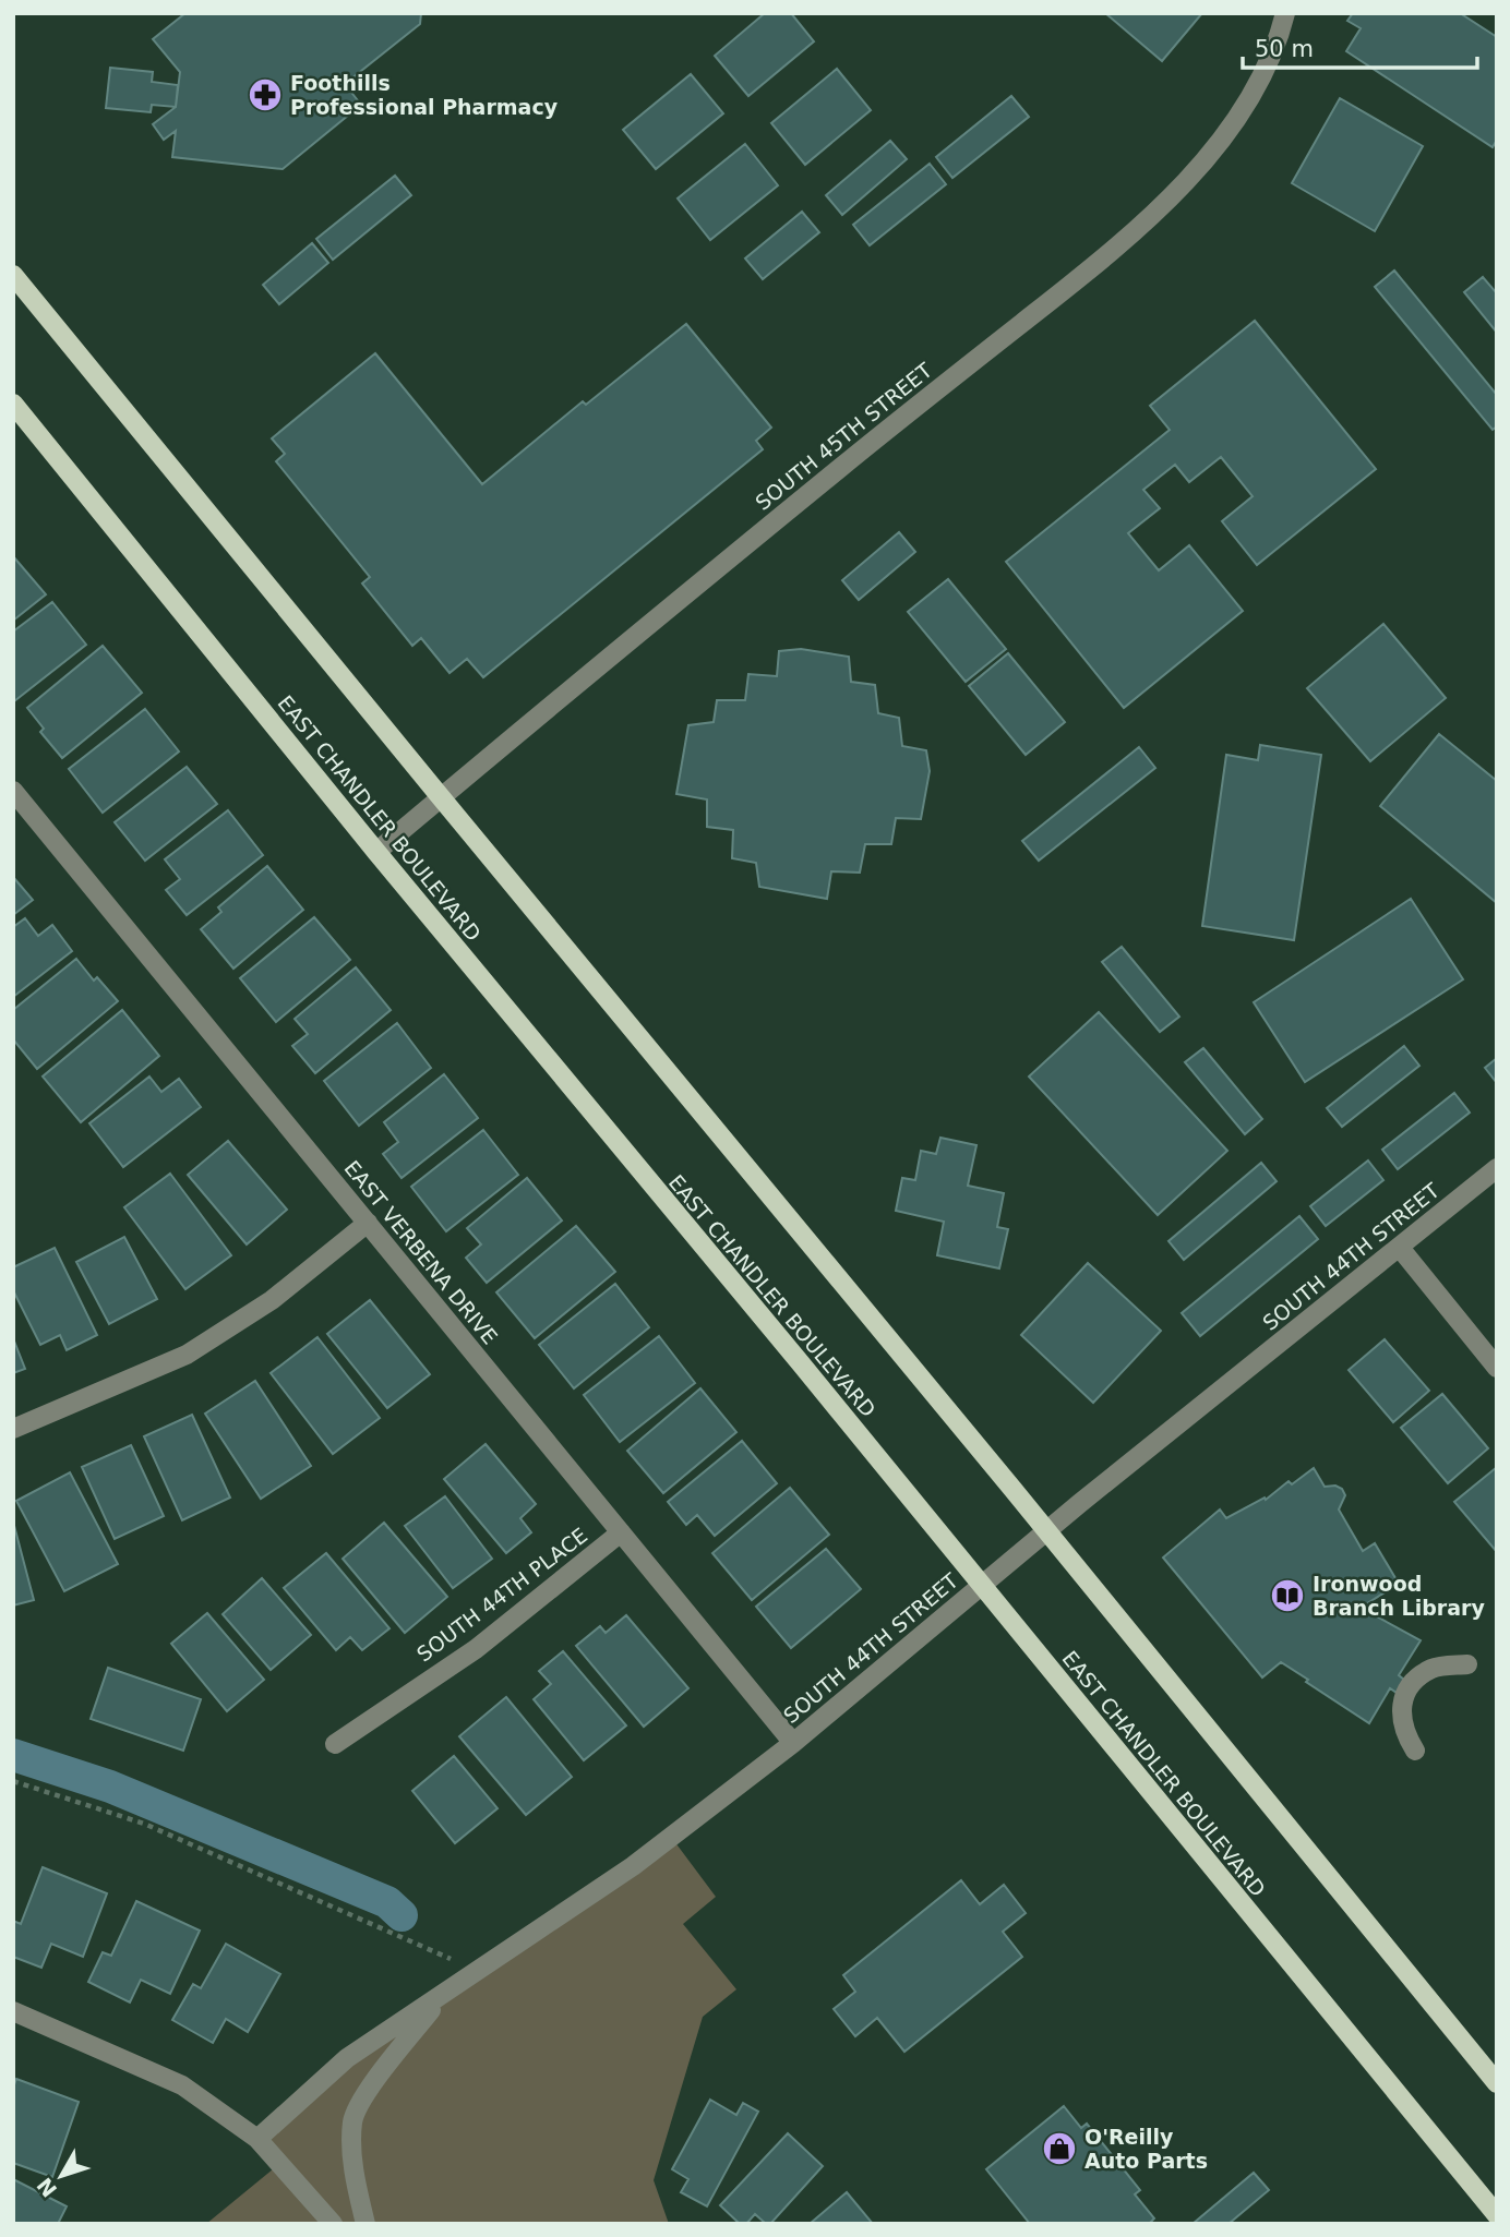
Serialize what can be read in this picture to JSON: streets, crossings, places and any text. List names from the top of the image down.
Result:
{
  "streets": {
    "main road": ["EAST CHANDLER BOULEVARD"],
    "street": [
      "SOUTH 45TH STREET",
      "EAST VERBENA DRIVE",
      "SOUTH 44TH STREET",
      "SOUTH 44TH PLACE"
    ]
  },
  "crossings": [
    ["SOUTH 45TH STREET", "EAST CHANDLER BOULEVARD"],
    ["EAST CHANDLER BOULEVARD", "SOUTH 44TH STREET"],
    ["EAST VERBENA DRIVE", "SOUTH 44TH STREET"],
    ["EAST VERBENA DRIVE", "SOUTH 44TH PLACE"]
  ],
  "places": {
    "pharmacy": ["Foothills Professional Pharmacy"],
    "library": ["Ironwood Branch Library"],
    "shop": ["O'Reilly Auto Parts"]
  },
  "scale_bar": "50 m",
  "north": "bottom left"
}
